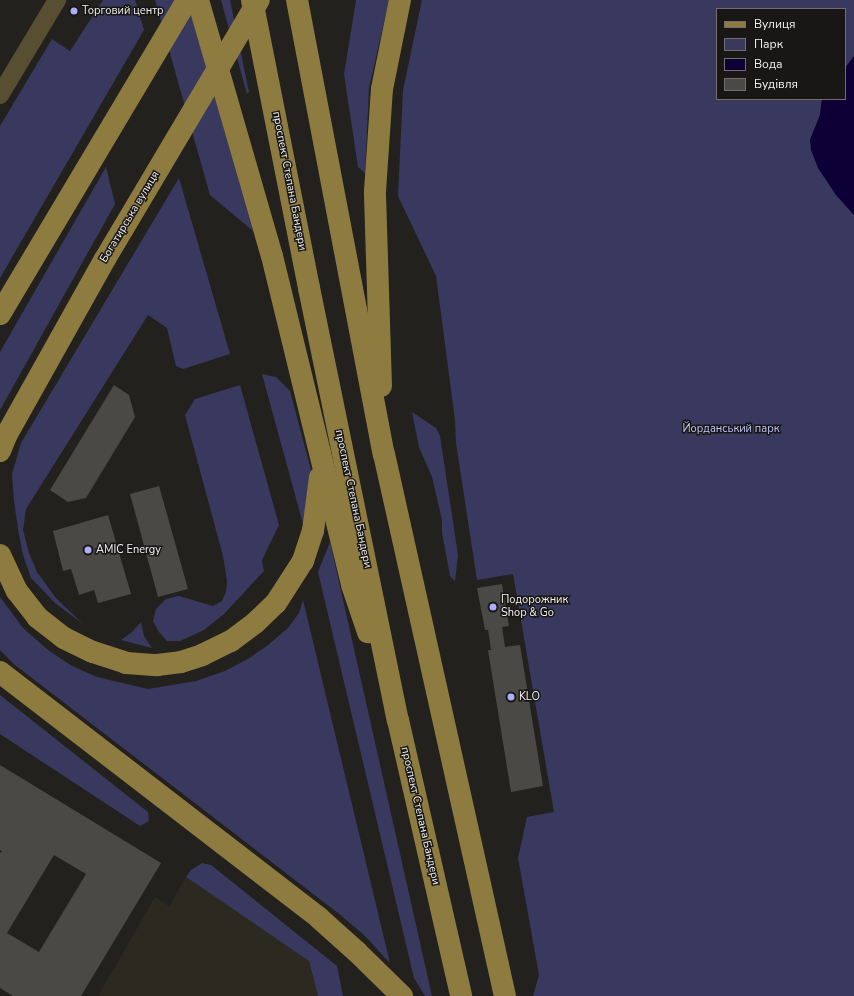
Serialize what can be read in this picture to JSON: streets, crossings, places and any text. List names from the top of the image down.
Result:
{
  "streets": {
    "main road": ["проспект Степана Бандери", "Богатирська вулиця"]
  },
  "parks": ["Йорданський парк"],
  "places": [
    "Торговий центр",
    "AMIC Energy",
    "Подорожник Shop & Go",
    "KLO"
  ],
  "legend": [
    "Вулиця",
    "Парк",
    "Вода",
    "Будівля"
  ]
}
